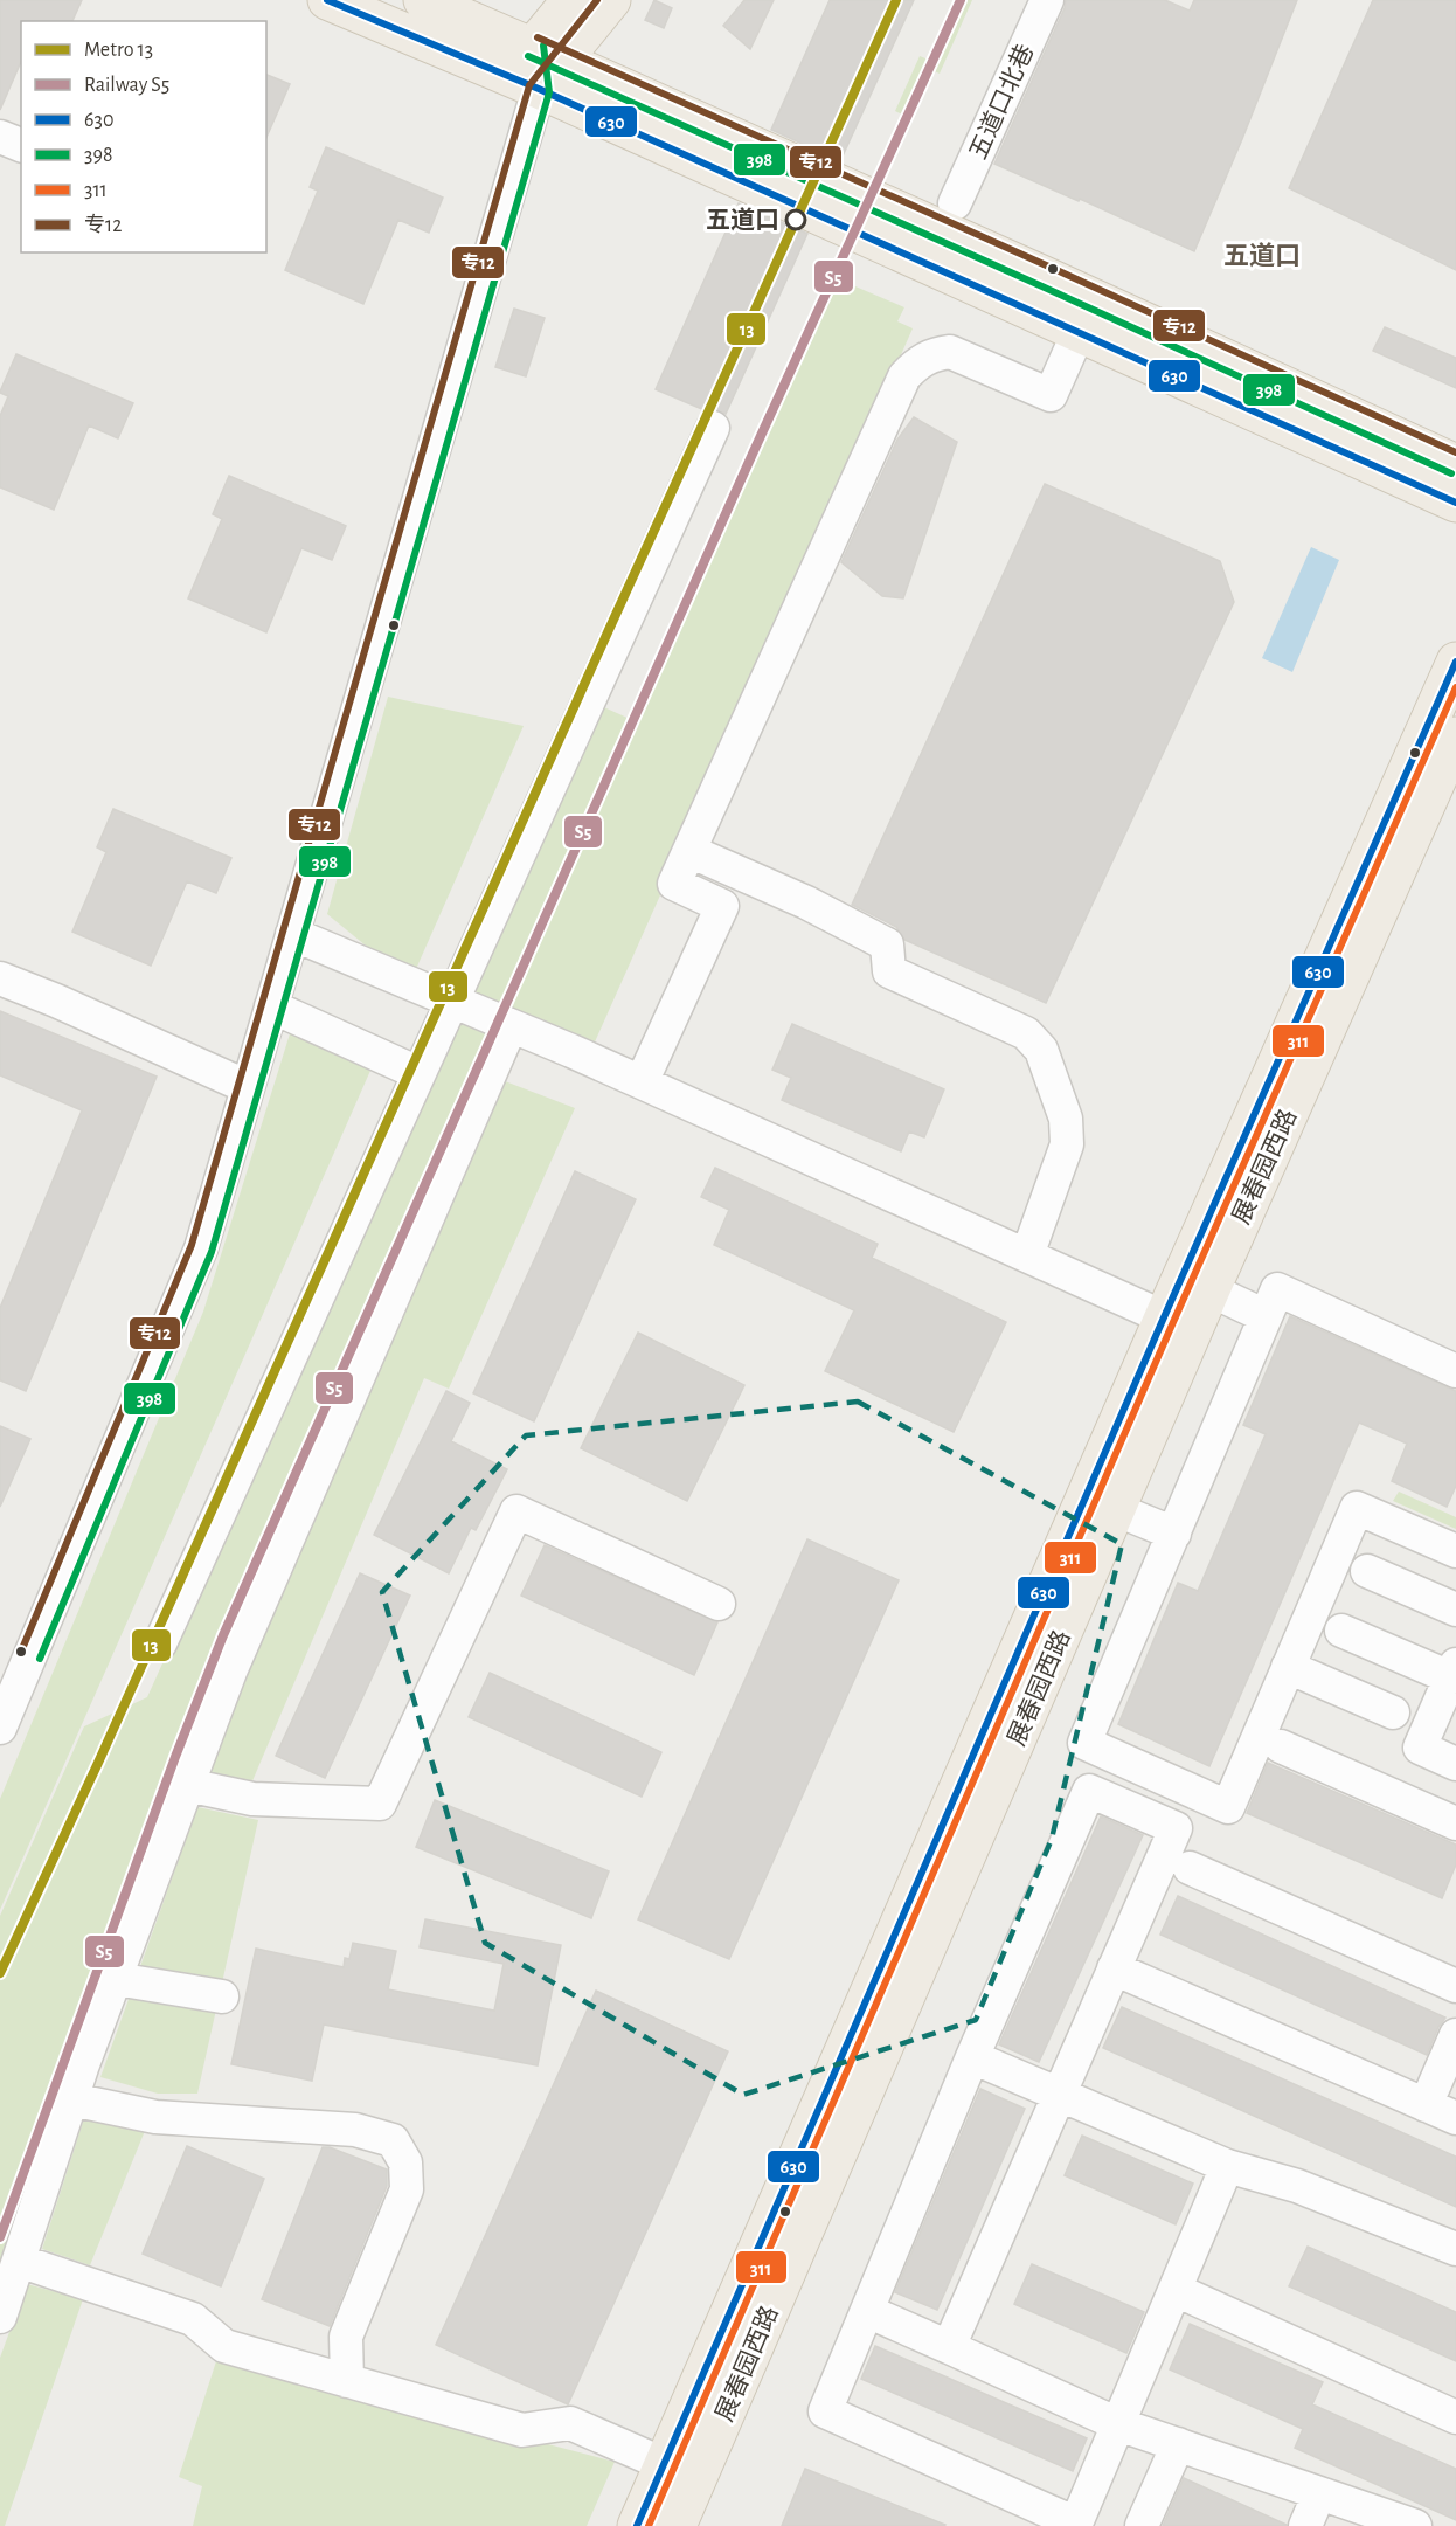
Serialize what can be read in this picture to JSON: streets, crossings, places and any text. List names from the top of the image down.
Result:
{
  "streets": {
    "main road": ["展春园西路"],
    "street": ["五道口北巷"]
  },
  "districts": ["五道口"],
  "places": ["五道口"],
  "lines": [
    "metro line 13",
    "rail line S5",
    "transit line 630",
    "transit line 专12",
    "transit line 398",
    "transit line 311"
  ],
  "legend": [
    "Metro 13",
    "Railway S5",
    "630",
    "398",
    "311",
    "专12"
  ]
}
